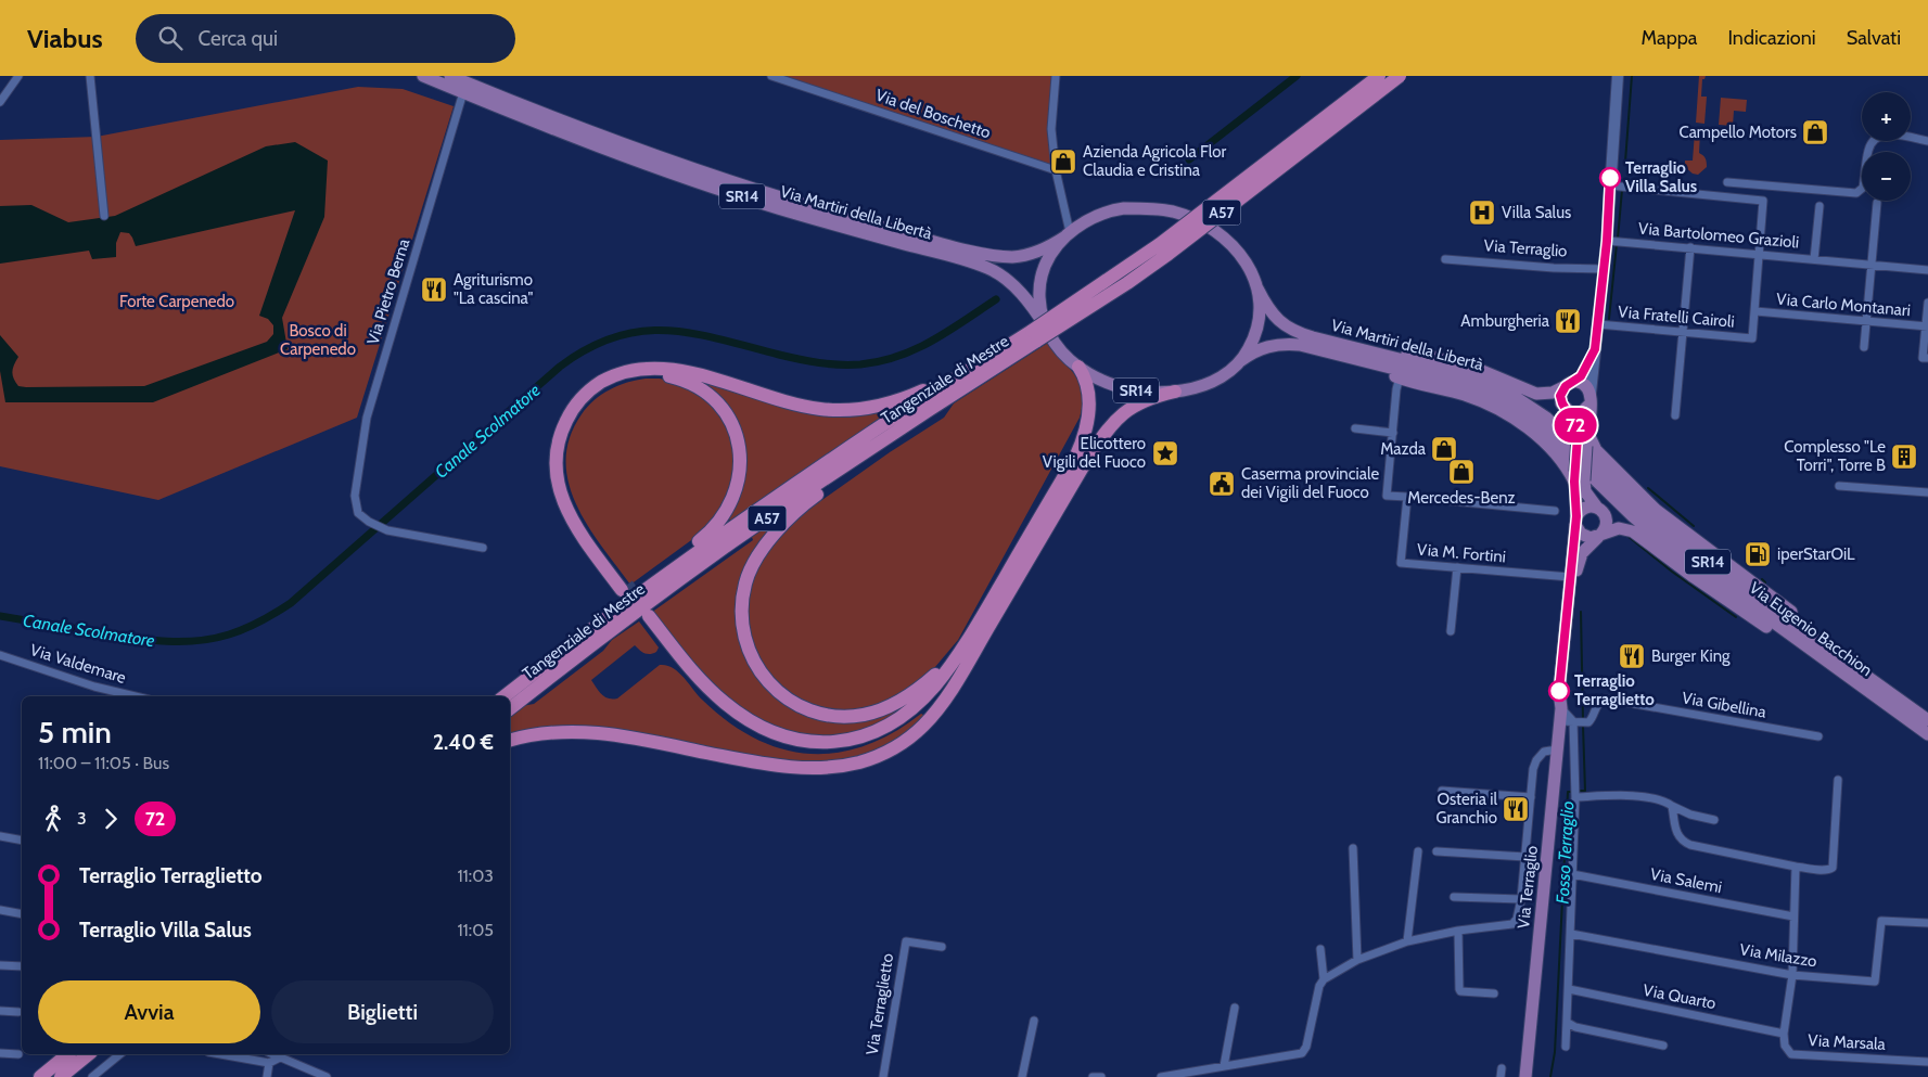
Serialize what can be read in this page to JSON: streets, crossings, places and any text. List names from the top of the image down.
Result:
{
  "streets": {
    "highway": ["A57", "Tangenziale di Mestre"],
    "main road": [
      "SR14",
      "Via Martiri della Libertà",
      "Via Terraglio",
      "Via Eugenio Bacchion"
    ],
    "street": [
      "Via del Boschetto",
      "Via Bartolomeo Grazioli",
      "Via Pietro Berna",
      "Via Carlo Montanari",
      "Via Fratelli Cairoli",
      "Via M. Fortini",
      "Via Valdemare",
      "Via Gibellina",
      "Via Salemi",
      "Via Milazzo",
      "Via Quarto",
      "Via Terraglietto",
      "Via Marsala"
    ]
  },
  "crossings": [
    ["SR14", "Via Martiri della Libertà"],
    ["SR14", "A57"],
    ["SR14", "Via Terraglio"],
    ["SR14", "Via Eugenio Bacchion"],
    ["Via Martiri della Libertà", "Via Terraglio"],
    ["Via Martiri della Libertà", "Via Pietro Berna"],
    ["Via Martiri della Libertà", "Via Eugenio Bacchion"],
    ["A57", "Tangenziale di Mestre"],
    ["Via Bartolomeo Grazioli", "Via Terraglio"],
    ["Via Terraglio", "Via Fratelli Cairoli"],
    ["Via Terraglio", "Via M. Fortini"],
    ["Via Terraglio", "Via Eugenio Bacchion"],
    ["Via Carlo Montanari", "Via Fratelli Cairoli"],
    ["Via Salemi", "Via Marsala"],
    ["Via Milazzo", "Via Marsala"],
    ["Via Quarto", "Via Marsala"]
  ],
  "water": ["Canale Scolmatore", "Fosso Terraglio"],
  "parks": ["Forte Carpenedo", "Bosco di Carpenedo"],
  "places": {
    "shop": [
      "Campello Motors",
      "Azienda Agricola Flor Claudia e Cristina",
      "Mazda",
      "Mercedes-Benz"
    ],
    "other": ["Terraglio Villa Salus", "Terraglio Terraglietto"],
    "hospital": ["Villa Salus"],
    "restaurant": [
      "Agriturismo \"La cascina\"",
      "Amburgheria",
      "Burger King",
      "Osteria il Granchio"
    ],
    "place": ["Elicottero Vigili del Fuoco"],
    "building": ["Complesso \"Le Torri\", Torre B"],
    "public building": ["Caserma provinciale dei Vigili del Fuoco"],
    "fuel station": ["iperStarOiL"]
  },
  "lines": ["bus line 72"],
  "page": {
    "header": "Viabus",
    "search": "Cerca qui",
    "nav": ["Mappa", "Indicazioni", "Salvati"],
    "on_map": "72",
    "map_buttons": ["+", "−"],
    "heading": ["5 min", "11:00 – 11:05 · Bus", "2.40 €"],
    "legs": ["3", "72"],
    "list": [
      {
        "name": "Terraglio Terraglietto",
        "value": "11:03"
      },
      {
        "name": "Terraglio Villa Salus",
        "value": "11:05"
      }
    ],
    "buttons": ["Avvia", "Biglietti"]
  }
}
